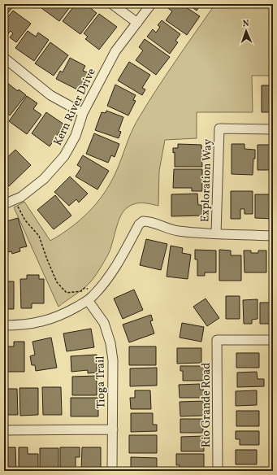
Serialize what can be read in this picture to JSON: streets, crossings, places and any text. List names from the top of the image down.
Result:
{
  "streets": {
    "street": [
      "Kern River Drive",
      "Exploration Way",
      "Tioga Trail",
      "Rio Grande Road"
    ]
  },
  "north": "top"
}
